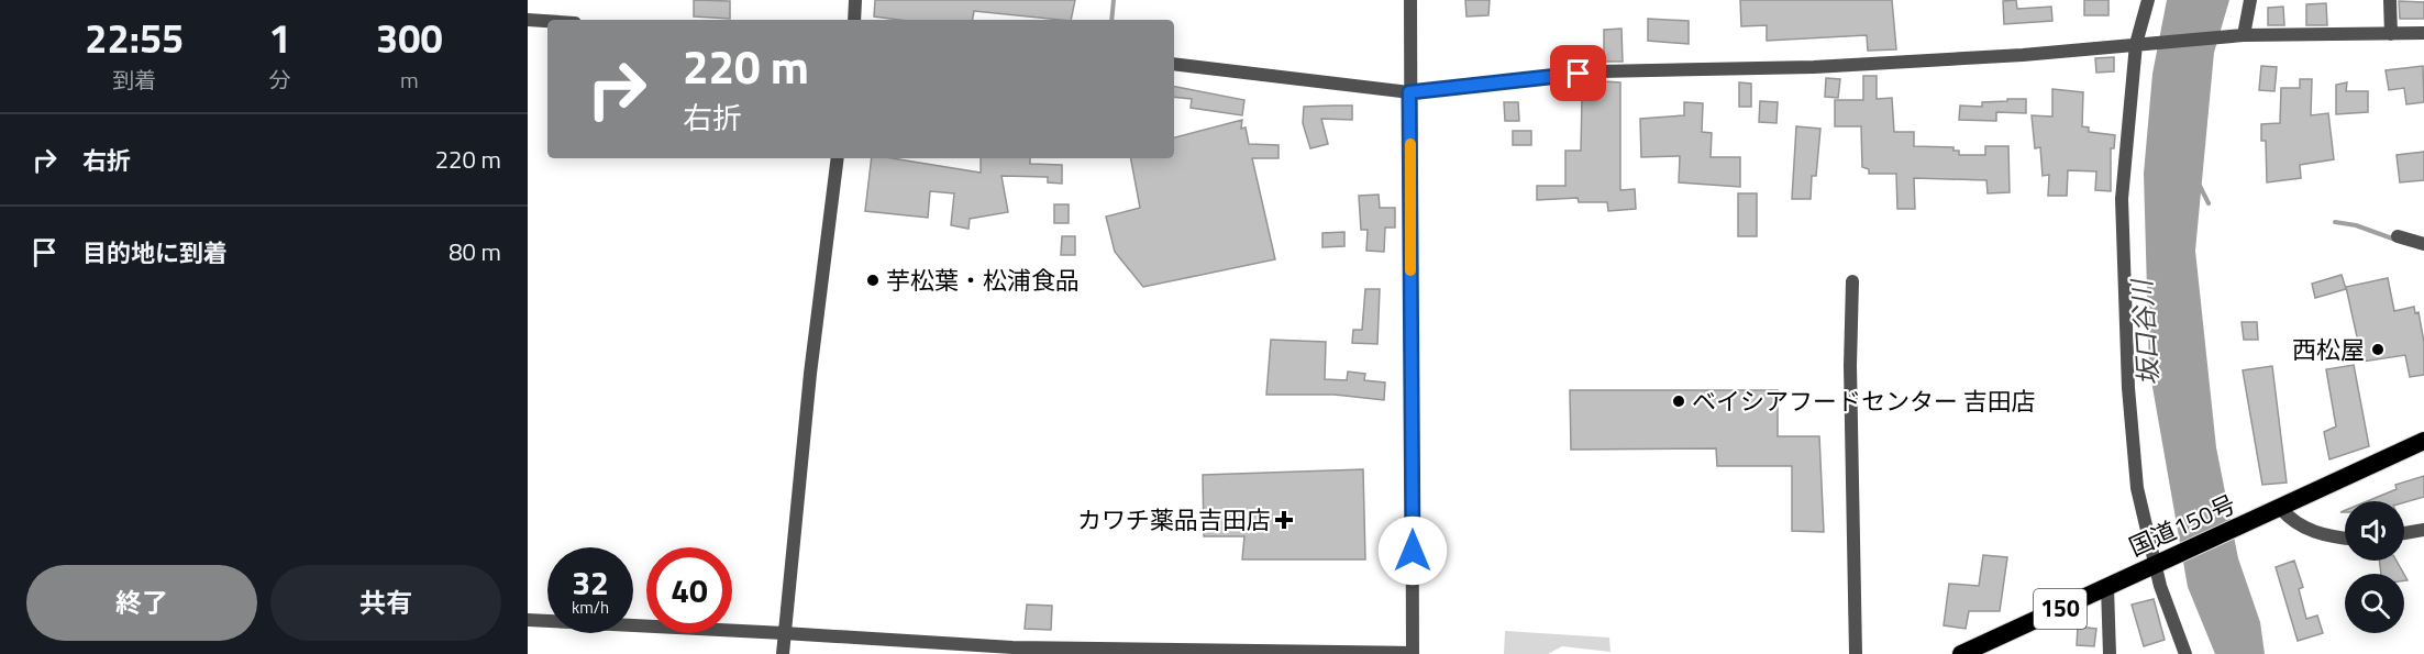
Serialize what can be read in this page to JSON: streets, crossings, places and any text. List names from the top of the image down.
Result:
{
  "streets": {
    "highway": ["国道150号", "150"]
  },
  "water": ["坂口谷川"],
  "places": {
    "other": ["芋松葉・松浦食品", "西松屋", "ベイシアフードセンター 吉田店"],
    "health": ["カワチ薬品吉田店"]
  },
  "page": {
    "eta": [
      "22:55",
      "到着",
      "1",
      "分",
      "300",
      "m"
    ],
    "turn": ["220 m", "右折"],
    "list": [
      {
        "name": "右折",
        "value": "220 m"
      },
      {
        "name": "目的地に到着",
        "value": "80 m"
      }
    ],
    "speed": "32 km/h",
    "limit": "40",
    "buttons": ["終了", "共有"]
  }
}
